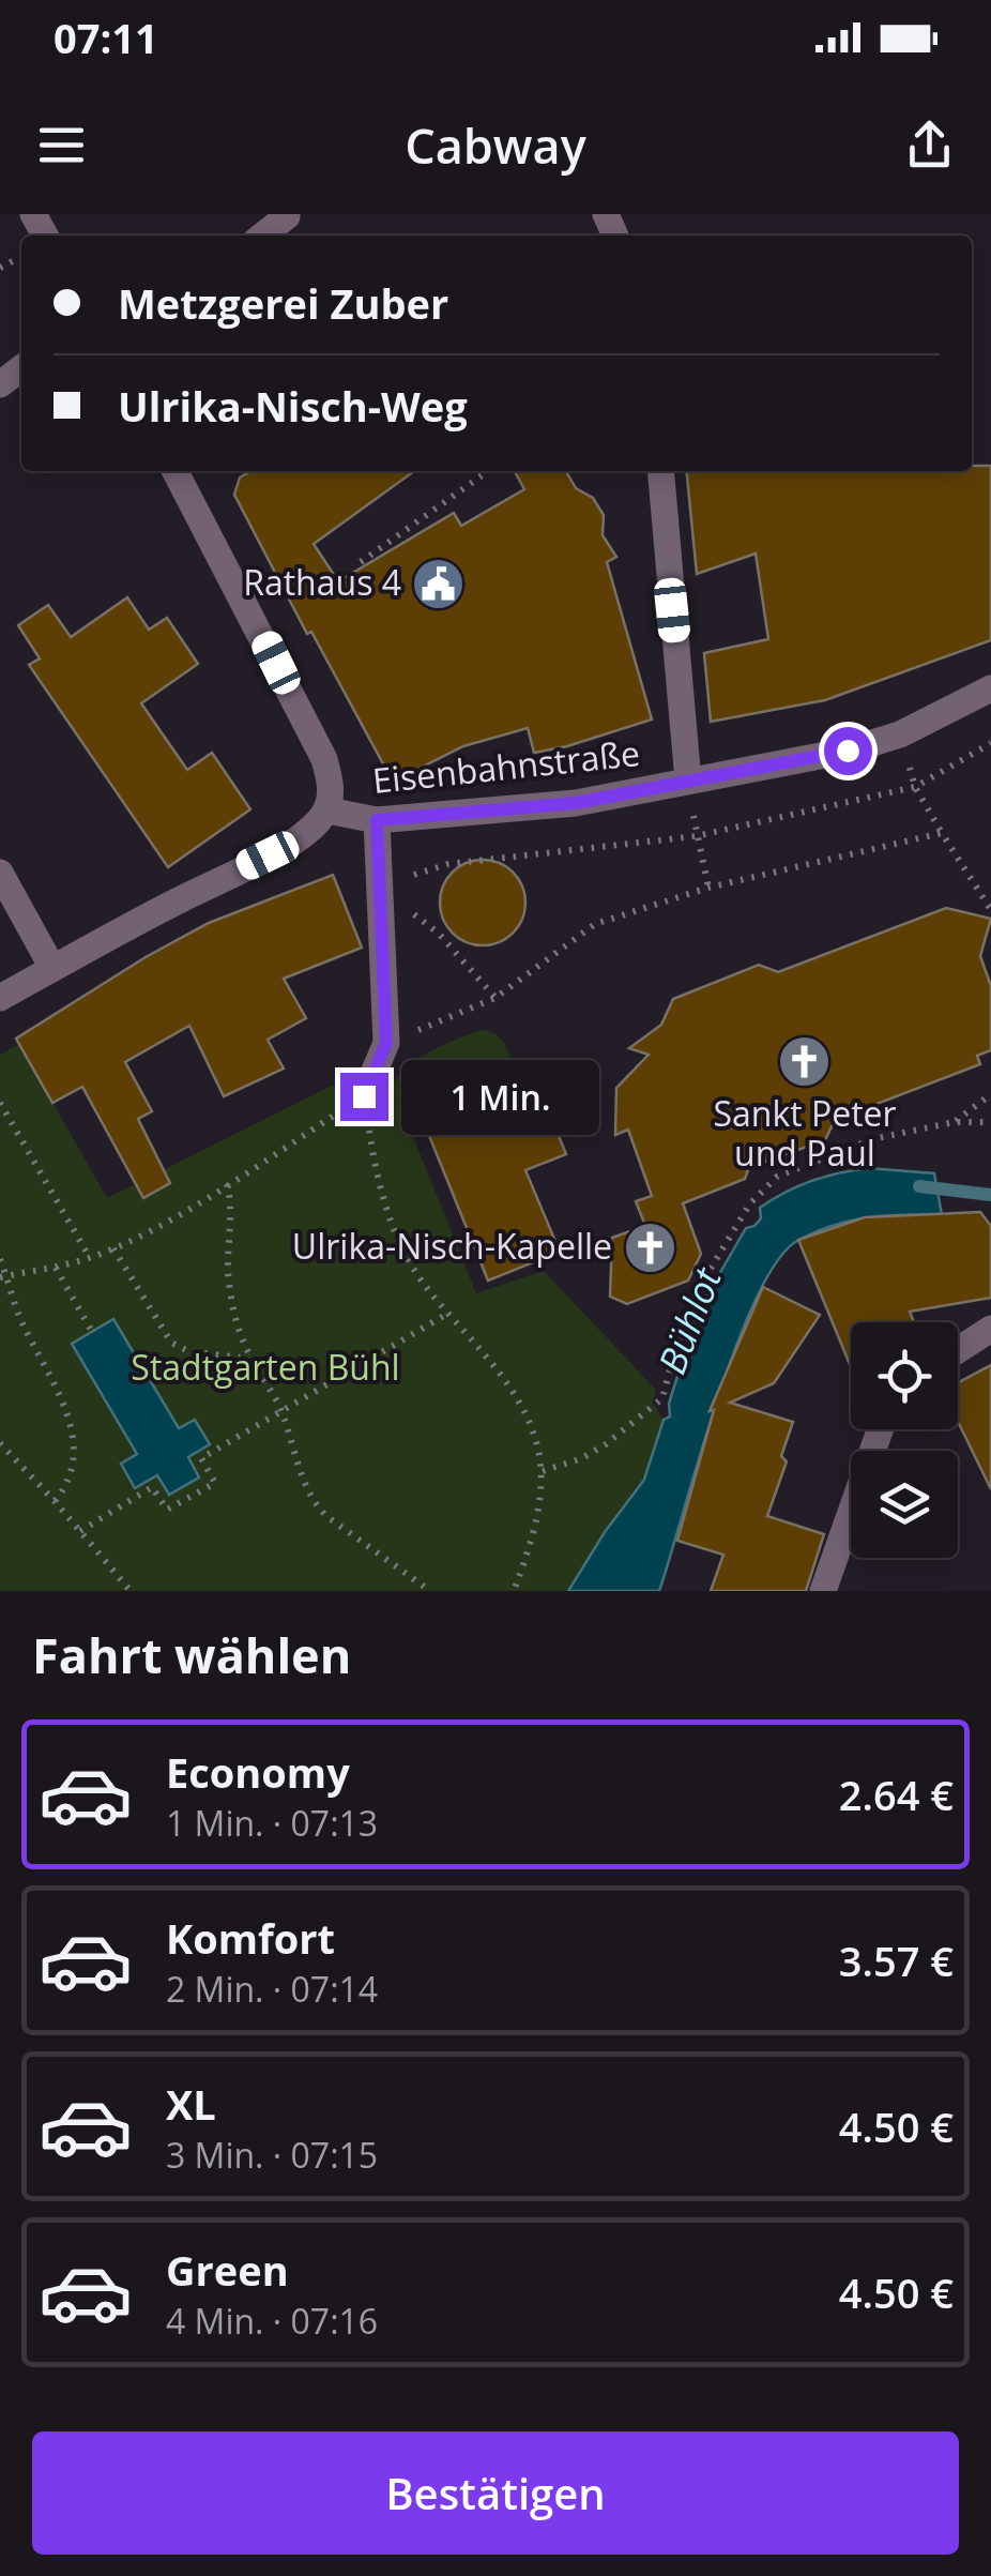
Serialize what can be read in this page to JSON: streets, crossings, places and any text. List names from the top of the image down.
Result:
{
  "streets": {
    "street": ["Eisenbahnstraße"]
  },
  "water": ["Bühlot"],
  "parks": ["Stadtgarten Bühl"],
  "places": {
    "public building": ["Rathaus 4"],
    "church": ["Sankt Peter und Paul", "Ulrika-Nisch-Kapelle"]
  },
  "page": {
    "status": "07:11",
    "header": "Cabway",
    "banner": ["Metzgerei Zuber", "Ulrika-Nisch-Weg"],
    "bubble": "1 Min.",
    "heading": "Fahrt wählen",
    "list": [
      {
        "name": "Economy",
        "note": "1 Min. · 07:13",
        "value": "2.64 €"
      },
      {
        "name": "Komfort",
        "note": "2 Min. · 07:14",
        "value": "3.57 €"
      },
      {
        "name": "XL",
        "note": "3 Min. · 07:15",
        "value": "4.50 €"
      },
      {
        "name": "Green",
        "note": "4 Min. · 07:16",
        "value": "4.50 €"
      }
    ],
    "buttons": "Bestätigen"
  }
}
